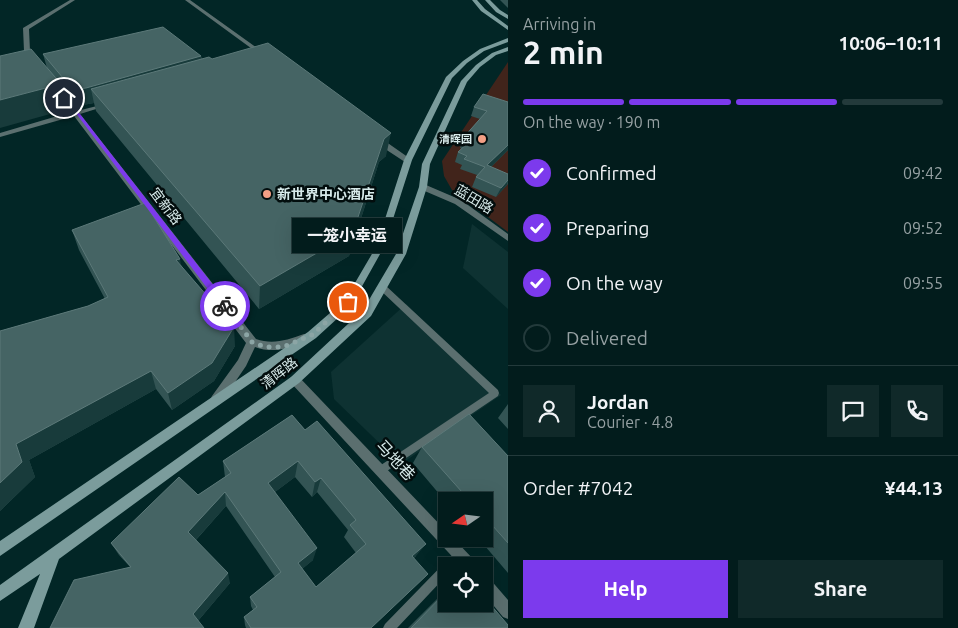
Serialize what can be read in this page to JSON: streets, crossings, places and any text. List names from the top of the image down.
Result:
{
  "streets": {
    "street": [
      "蓝田路",
      "宜新路",
      "清晖路",
      "马地巷"
    ]
  },
  "crossings": [
    ["蓝田路", "清晖路"],
    ["清晖路", "马地巷"]
  ],
  "places": ["清晖园", "新世界中心酒店", "一笼小幸运"],
  "north": "left",
  "page": {
    "heading": ["2 min", "Arriving in", "10:06–10:11"],
    "panel": [
      "Jordan",
      "Courier · 4.8",
      "Order #7042",
      "¥44.13"
    ],
    "bar": "On the way · 190 m",
    "list": [
      ["Confirmed", "09:42"],
      ["Preparing", "09:52"],
      ["On the way", "09:55"],
      "Delivered"
    ],
    "bubble": "一笼小幸运",
    "buttons": ["Help", "Share"]
  }
}
